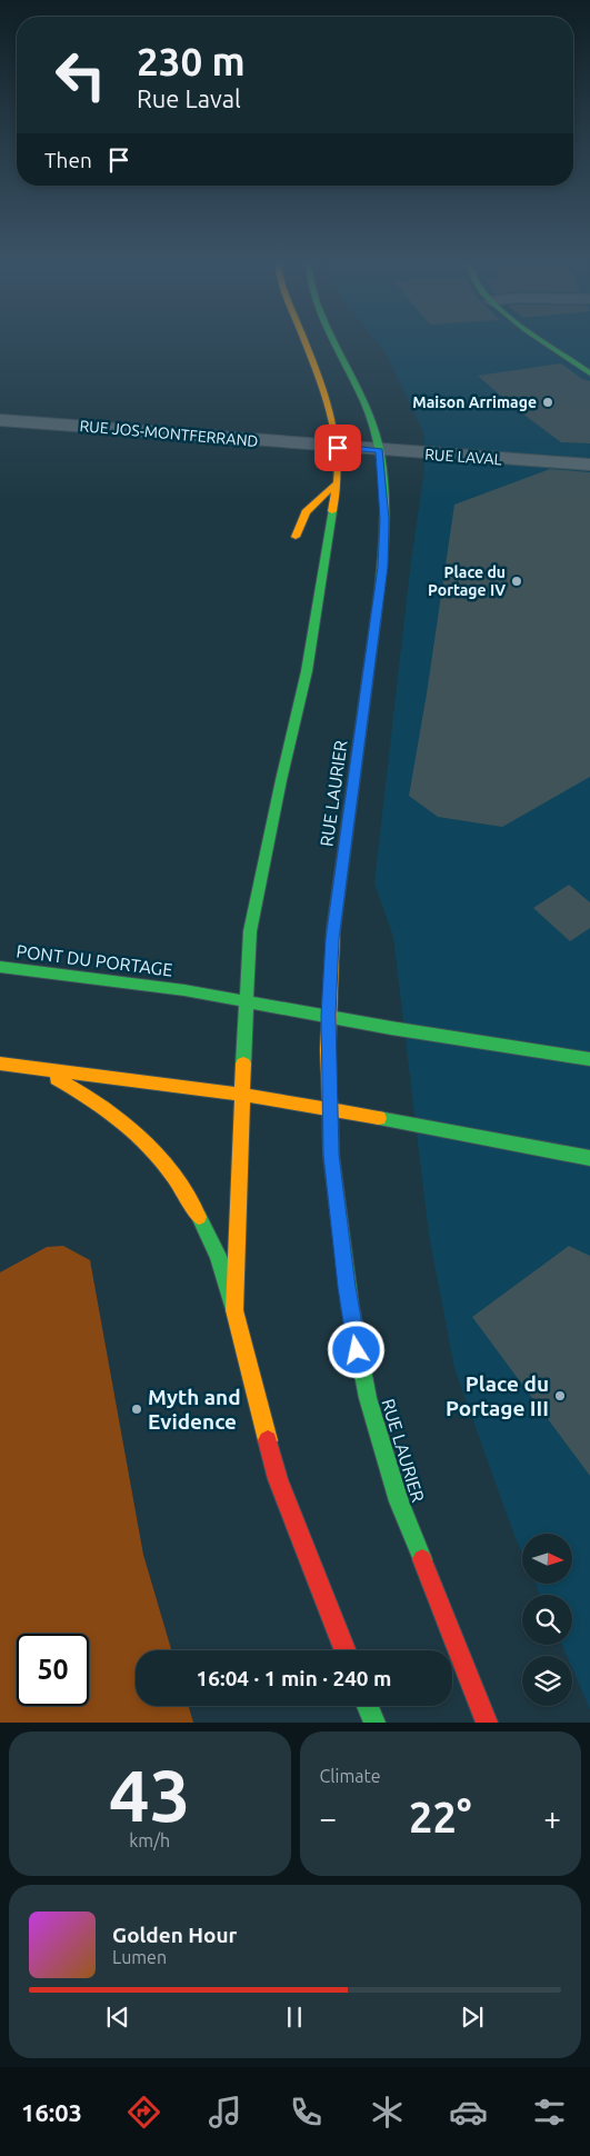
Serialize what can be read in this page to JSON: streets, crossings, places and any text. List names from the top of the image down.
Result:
{
  "streets": {
    "main road": ["RUE LAURIER", "PONT DU PORTAGE"],
    "street": ["RUE JOS-MONTFERRAND", "RUE LAVAL"]
  },
  "crossings": [
    ["RUE JOS-MONTFERRAND", "RUE LAVAL"],
    ["RUE LAVAL", "RUE LAURIER"],
    ["RUE LAURIER", "PONT DU PORTAGE"]
  ],
  "places": [
    "Maison Arrimage",
    "Place du Portage IV",
    "Place du Portage III",
    "Myth and Evidence"
  ],
  "north": "right",
  "page": {
    "turn": ["230 m", "Rue Laval"],
    "then": "Then",
    "limit": "50",
    "trip": "16:04 · 1 min · 240 m",
    "tile": [
      ["43", "km/h"],
      "Climate"
    ],
    "heat": ["−", "22°", "+"],
    "song": ["Golden Hour", "Lumen"],
    "tabs": "16:03"
  }
}
